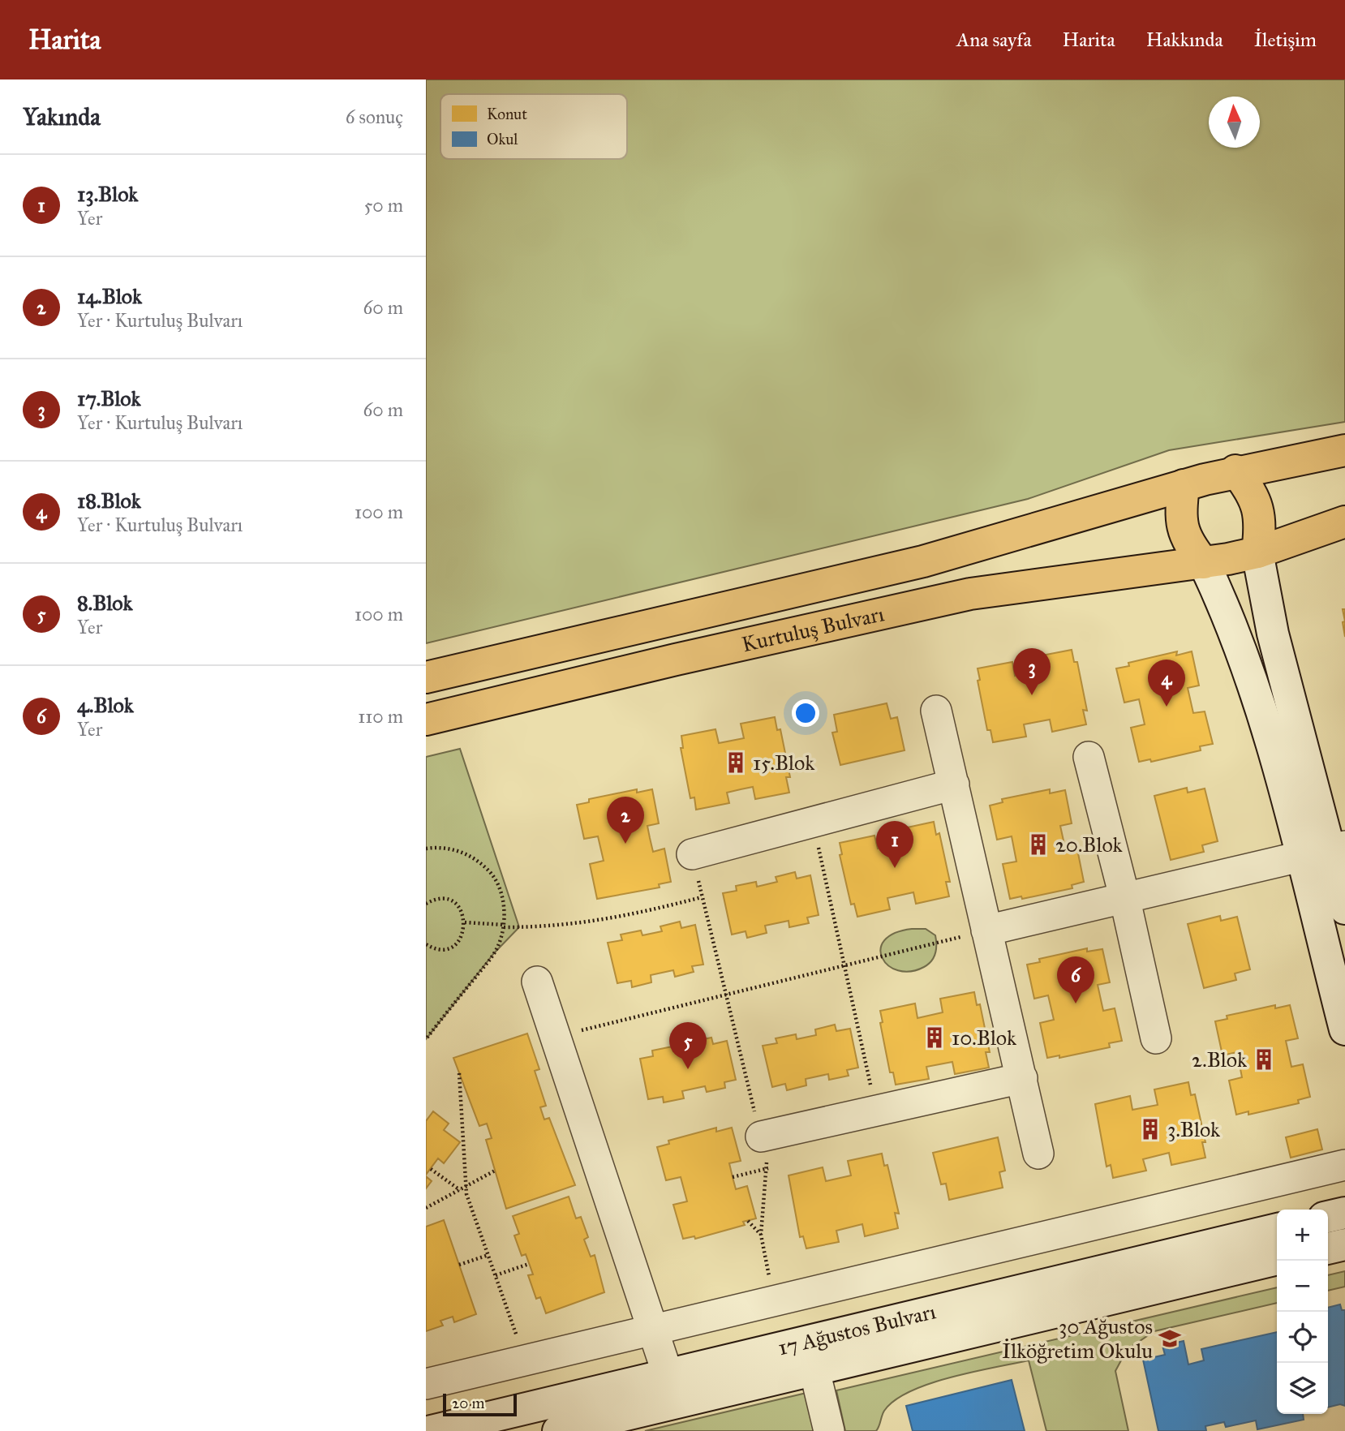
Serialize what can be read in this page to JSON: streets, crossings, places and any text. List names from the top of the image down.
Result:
{
  "streets": {
    "highway": ["Kurtuluş Bulvarı"],
    "main road": ["17 Ağustos Bulvarı"]
  },
  "places": {
    "building": [
      "15.Blok",
      "20.Blok",
      "10.Blok",
      "2.Blok",
      "3.Blok"
    ],
    "school or university": ["30 Ağustos İlköğretim Okulu"]
  },
  "legend": ["Konut", "Okul"],
  "scale_bar": "20 m",
  "north": "top",
  "page": {
    "header": "Harita",
    "nav": [
      "Ana sayfa",
      "Harita",
      "Hakkında",
      "İletişim"
    ],
    "heading": ["Yakında", "6 sonuç"],
    "list": [
      {
        "mark": "1",
        "name": "13.Blok",
        "note": "Yer",
        "value": "50 m"
      },
      {
        "mark": "2",
        "name": "14.Blok",
        "note": "Yer · Kurtuluş Bulvarı",
        "value": "60 m"
      },
      {
        "mark": "3",
        "name": "17.Blok",
        "note": "Yer · Kurtuluş Bulvarı",
        "value": "60 m"
      },
      {
        "mark": "4",
        "name": "18.Blok",
        "note": "Yer · Kurtuluş Bulvarı",
        "value": "100 m"
      },
      {
        "mark": "5",
        "name": "8.Blok",
        "note": "Yer",
        "value": "100 m"
      },
      {
        "mark": "6",
        "name": "4.Blok",
        "note": "Yer",
        "value": "110 m"
      }
    ],
    "pins": [
      "3",
      "4",
      "2",
      "1",
      "6",
      "5"
    ],
    "map_buttons": ["+", "−"],
    "scale": "20 m"
  }
}
